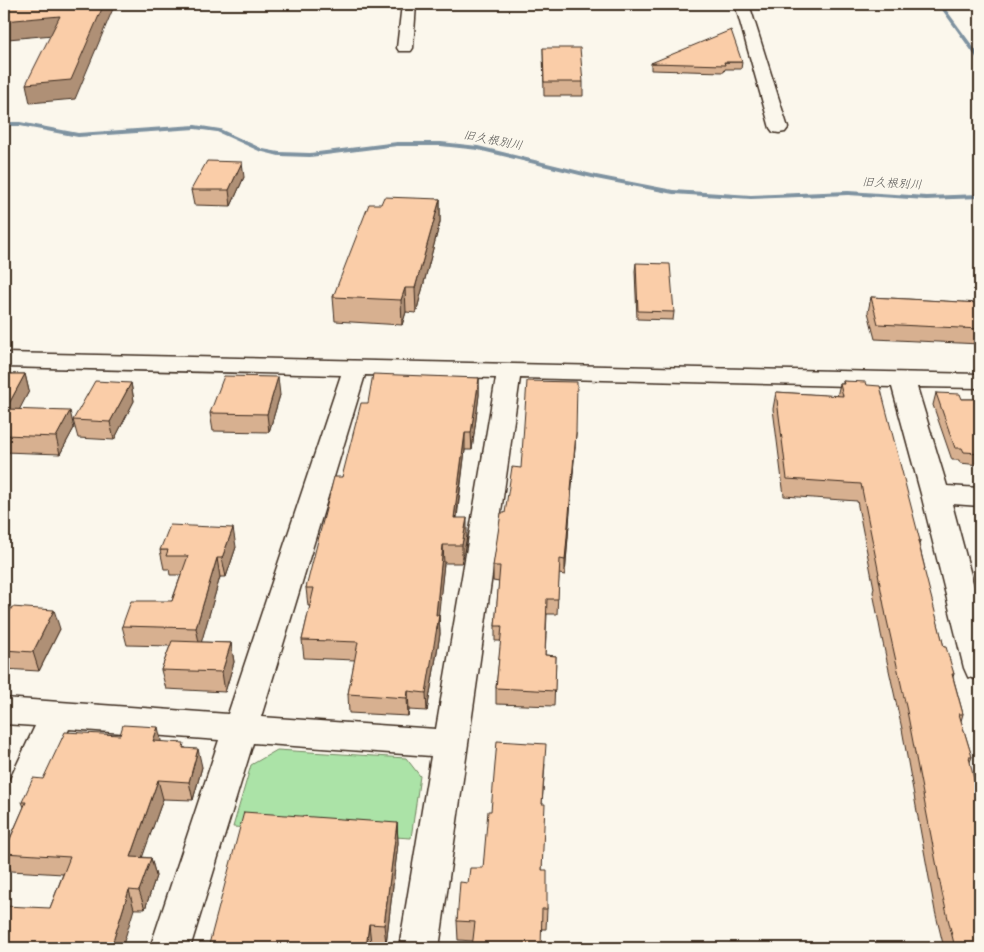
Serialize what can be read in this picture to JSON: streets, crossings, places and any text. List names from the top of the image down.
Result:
{
  "water": ["旧久根別川"]
}
